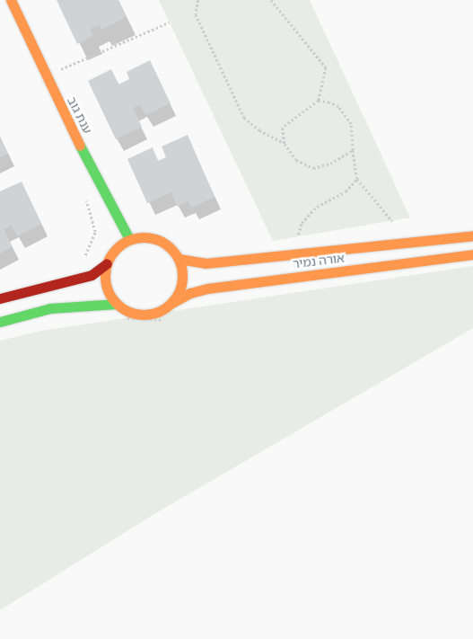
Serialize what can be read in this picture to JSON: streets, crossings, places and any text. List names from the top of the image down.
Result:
{
  "streets": {
    "street": ["ענת גוב", "אורה נמיר"]
  },
  "crossings": [
    ["ענת גוב", "אורה נמיר"]
  ]
}
